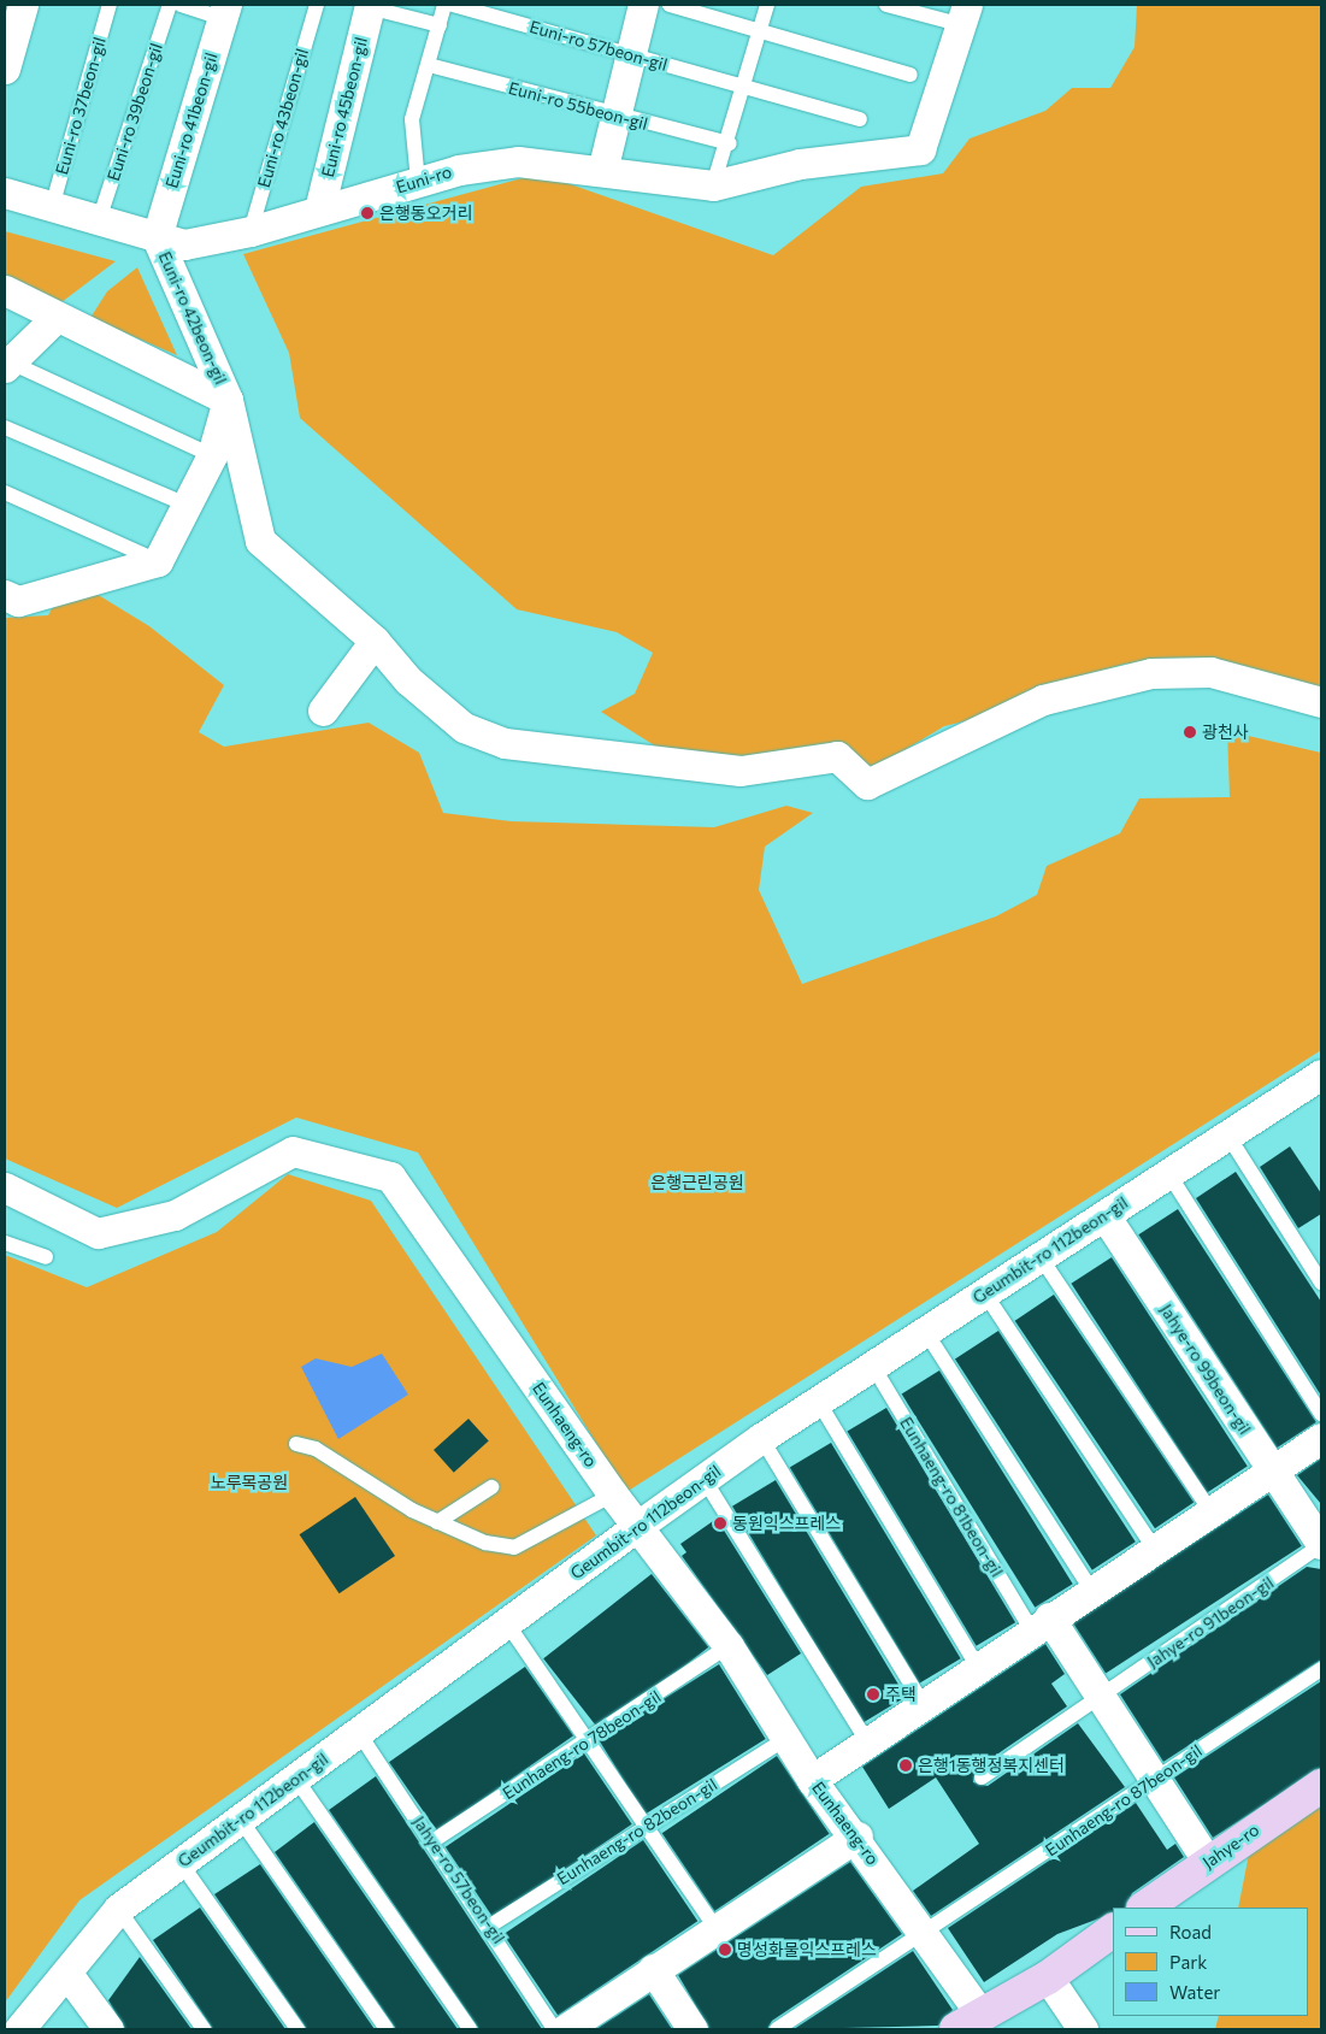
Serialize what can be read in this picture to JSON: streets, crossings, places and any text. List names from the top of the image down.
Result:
{
  "streets": {
    "street": [
      "Euni-ro 45beon-gil",
      "Euni-ro 41beon-gil",
      "Euni-ro",
      "Euni-ro 42beon-gil",
      "Geumbit-ro 112beon-gil",
      "Jahye-ro 99beon-gil",
      "Eunhaeng-ro",
      "Jahye-ro"
    ],
    "lane": [
      "Euni-ro 57beon-gil",
      "Euni-ro 37beon-gil",
      "Euni-ro 55beon-gil",
      "Euni-ro 39beon-gil",
      "Euni-ro 43beon-gil",
      "Eunhaeng-ro 81beon-gil",
      "Jahye-ro 91beon-gil",
      "Eunhaeng-ro 78beon-gil",
      "Eunhaeng-ro 87beon-gil",
      "Eunhaeng-ro 82beon-gil",
      "Jahye-ro 57beon-gil"
    ]
  },
  "crossings": [
    ["Euni-ro 37beon-gil", "Euni-ro"],
    ["Euni-ro 45beon-gil", "Euni-ro"],
    ["Euni-ro 39beon-gil", "Euni-ro"],
    ["Euni-ro 43beon-gil", "Euni-ro"],
    ["Euni-ro 41beon-gil", "Euni-ro"],
    ["Euni-ro 41beon-gil", "Euni-ro 42beon-gil"],
    ["Euni-ro", "Euni-ro 42beon-gil"],
    ["Geumbit-ro 112beon-gil", "Jahye-ro 99beon-gil"],
    ["Geumbit-ro 112beon-gil", "Eunhaeng-ro"],
    ["Geumbit-ro 112beon-gil", "Eunhaeng-ro 81beon-gil"],
    ["Geumbit-ro 112beon-gil", "Jahye-ro 57beon-gil"],
    ["Jahye-ro 99beon-gil", "Jahye-ro 91beon-gil"],
    ["Eunhaeng-ro", "Eunhaeng-ro 78beon-gil"],
    ["Eunhaeng-ro", "Eunhaeng-ro 87beon-gil"],
    ["Eunhaeng-ro", "Eunhaeng-ro 82beon-gil"],
    ["Eunhaeng-ro 78beon-gil", "Jahye-ro 57beon-gil"],
    ["Eunhaeng-ro 82beon-gil", "Jahye-ro 57beon-gil"]
  ],
  "parks": ["은행근린공원", "노루목공원"],
  "places": [
    "은행동오거리",
    "광천사",
    "동원익스프레스",
    "주택",
    "은행1동행정복지센터",
    "명성화물익스프레스"
  ],
  "legend": ["Road", "Park", "Water"]
}
